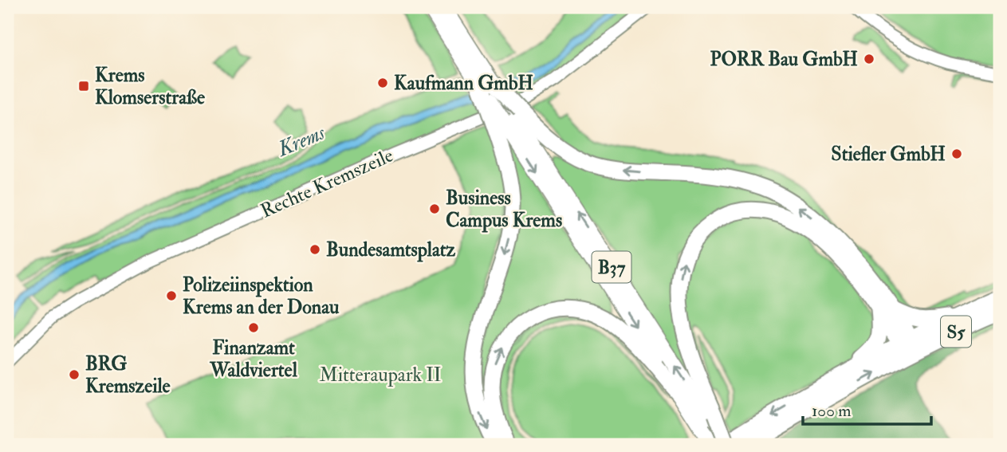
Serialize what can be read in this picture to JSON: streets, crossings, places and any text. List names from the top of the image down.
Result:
{
  "streets": {
    "highway": ["S5"],
    "main road": ["B37"],
    "street": ["Rechte Kremszeile"]
  },
  "water": ["Krems"],
  "parks": ["Mitteraupark II"],
  "places": {
    "other": [
      "PORR Bau GmbH",
      "Kaufmann GmbH",
      "Stiefler GmbH",
      "Business Campus Krems",
      "Bundesamtsplatz",
      "Polizeiinspektion Krems an der Donau",
      "Finanzamt Waldviertel",
      "BRG Kremszeile"
    ],
    "transit": ["Krems Klomserstraße"]
  },
  "scale_bar": "100 m"
}
